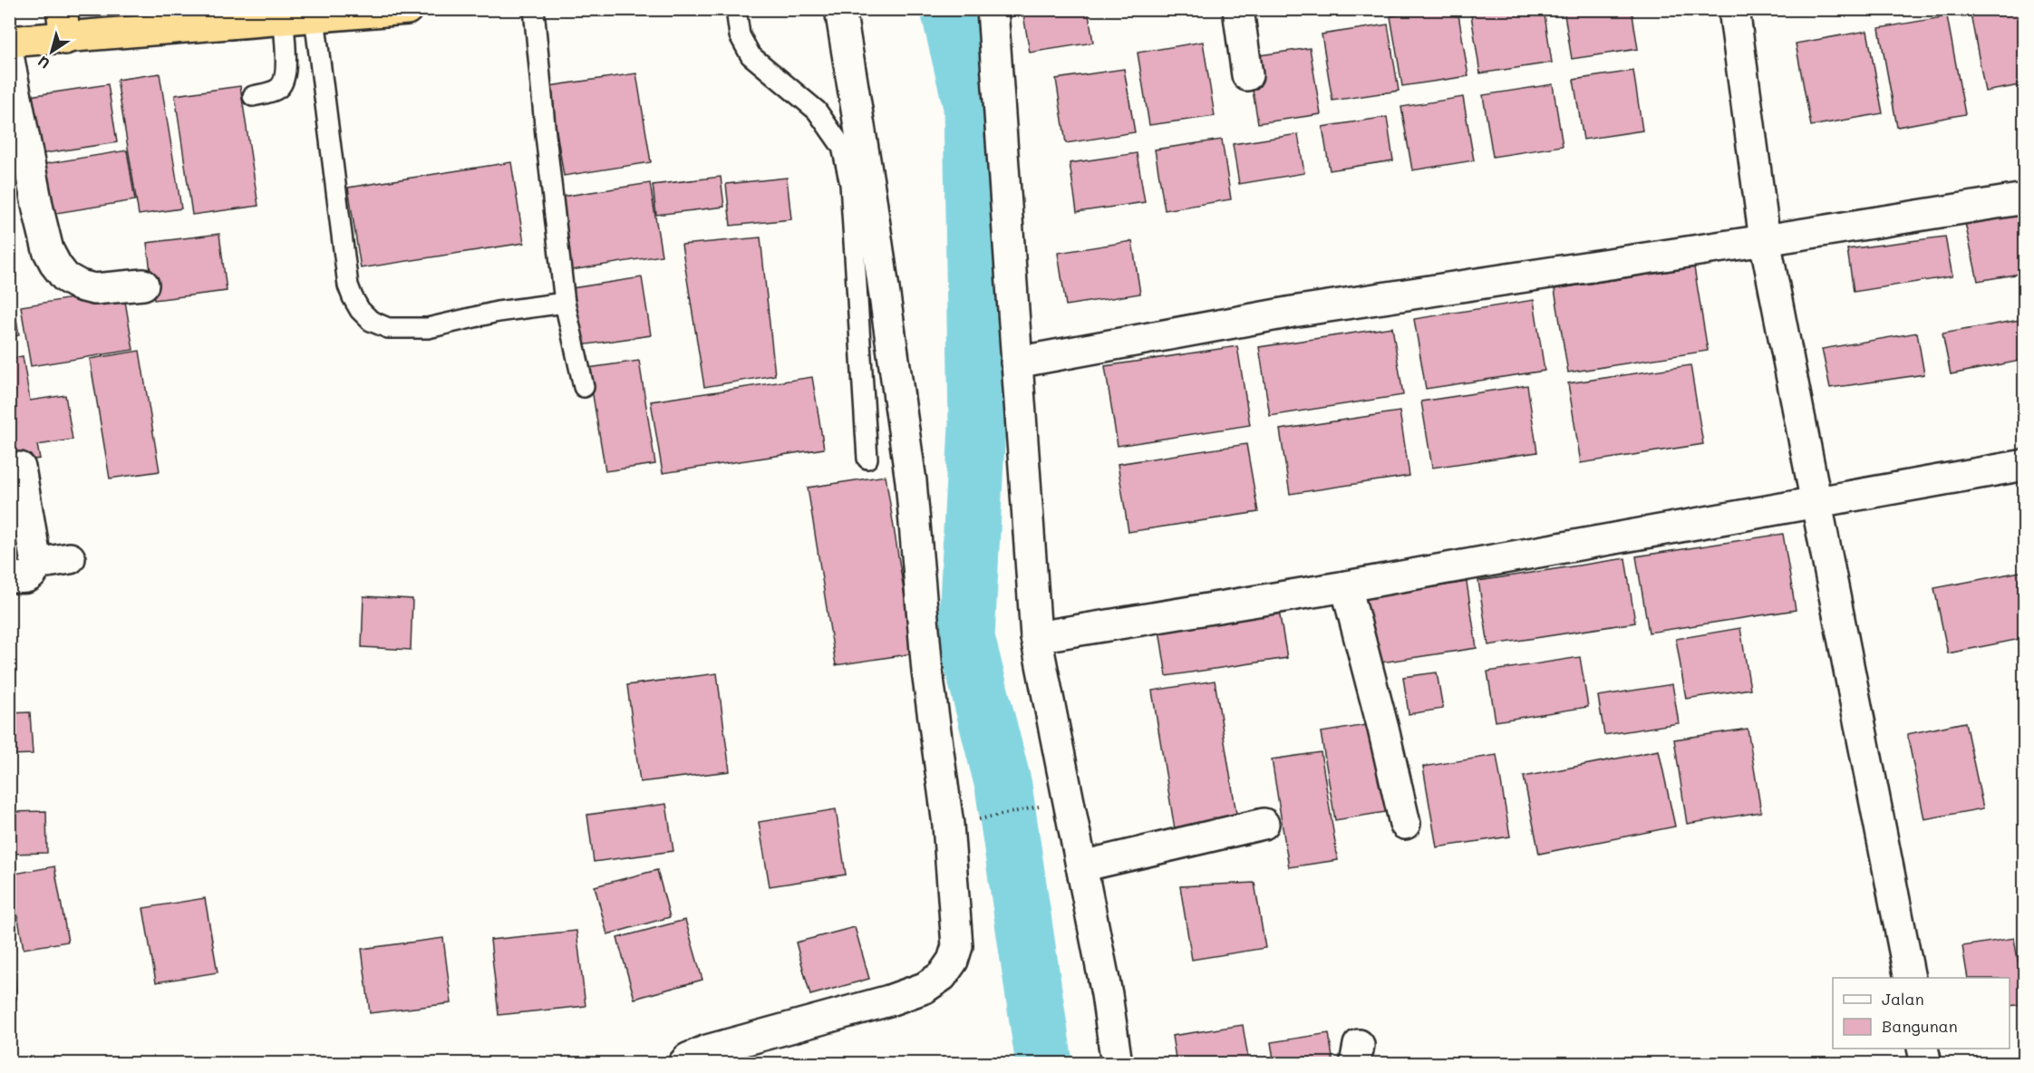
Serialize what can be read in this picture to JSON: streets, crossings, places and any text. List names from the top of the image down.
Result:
{
  "legend": ["Jalan", "Bangunan"],
  "north": "bottom left"
}
